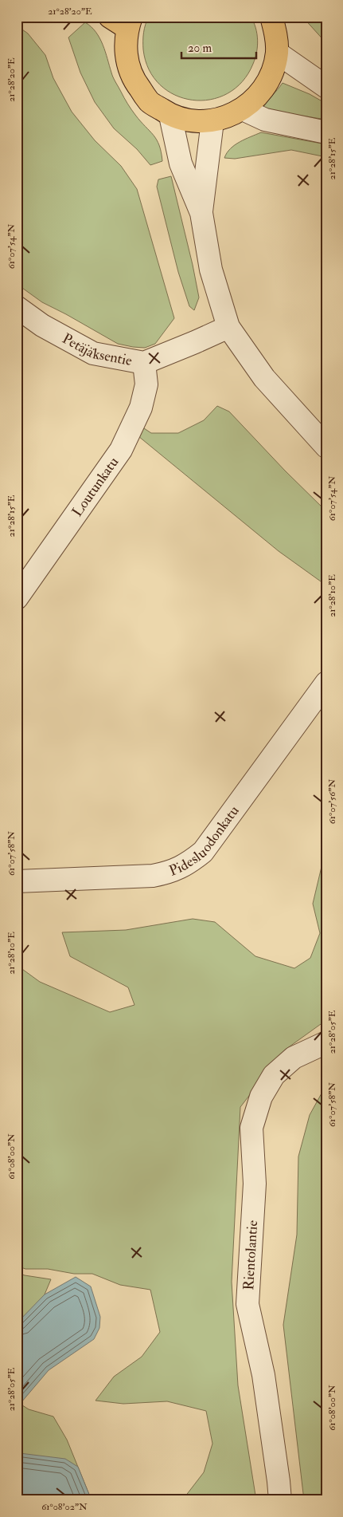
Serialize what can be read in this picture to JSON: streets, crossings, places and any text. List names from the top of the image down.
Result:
{
  "streets": {
    "street": [
      "Petäjäksentie",
      "Loutunkatu",
      "Pidesluodonkatu",
      "Rientolantie"
    ]
  },
  "crossings": [
    ["Petäjäksentie", "Loutunkatu"]
  ],
  "scale_bar": "20 m",
  "coordinates": [
    "21°28'20\"E",
    "21°28'15\"E",
    "61°07'54\"N",
    "21°28'10\"E",
    "61°07'56\"N",
    "61°07'58\"N",
    "21°28'05\"E",
    "61°08'00\"N",
    "61°08'02\"N"
  ]
}
